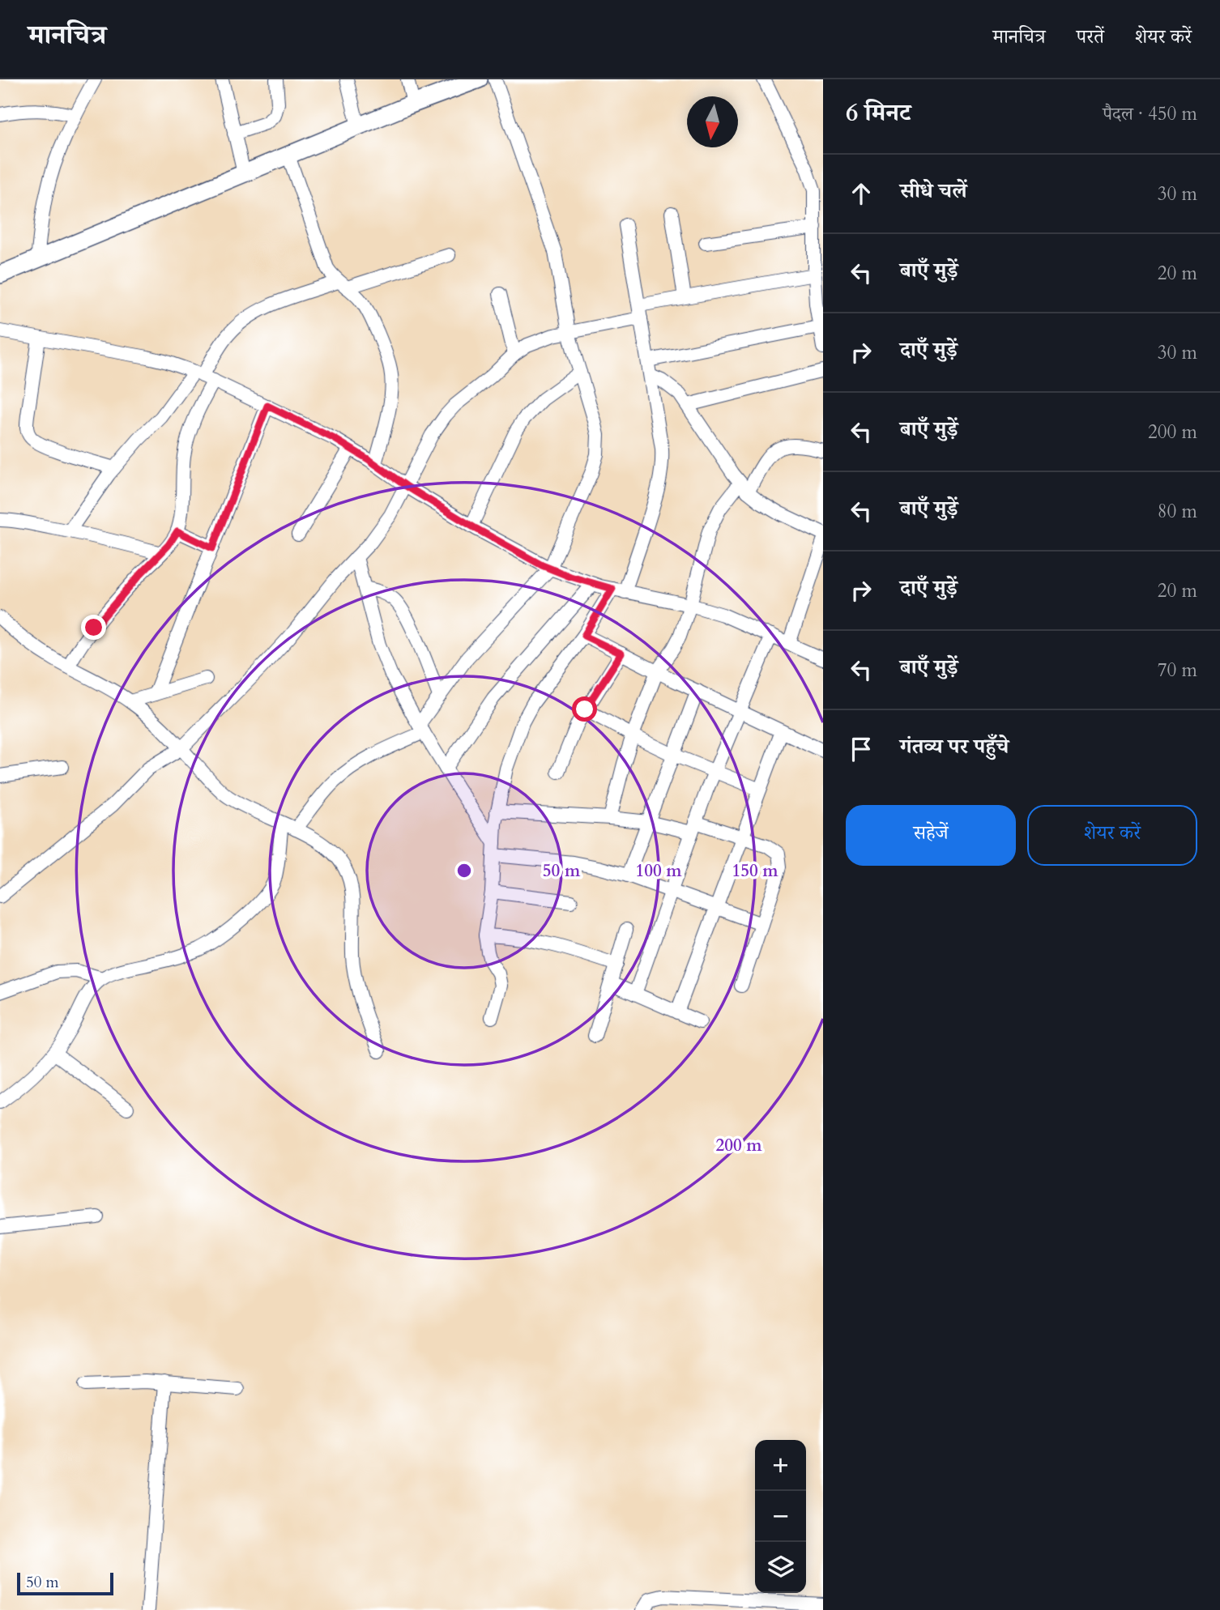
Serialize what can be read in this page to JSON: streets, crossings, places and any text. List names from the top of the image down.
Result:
{
  "scale_bar": "50 m",
  "north": "bottom",
  "page": {
    "header": "मानचित्र",
    "nav": ["मानचित्र", "परतें", "शेयर करें"],
    "heading": ["6 मिनट", "पैदल · 450 m"],
    "list": [
      ["सीधे चलें", "30 m"],
      ["बाएँ मुड़ें", "20 m"],
      ["दाएँ मुड़ें", "30 m"],
      ["बाएँ मुड़ें", "200 m"],
      ["बाएँ मुड़ें", "80 m"],
      ["दाएँ मुड़ें", "20 m"],
      ["बाएँ मुड़ें", "70 m"],
      "गंतव्य पर पहुँचे"
    ],
    "buttons": ["सहेजें", "शेयर करें"],
    "map_buttons": ["+", "−"],
    "scale": "50 m"
  },
  "rings": [
    "50 m",
    "100 m",
    "150 m",
    "200 m"
  ]
}
